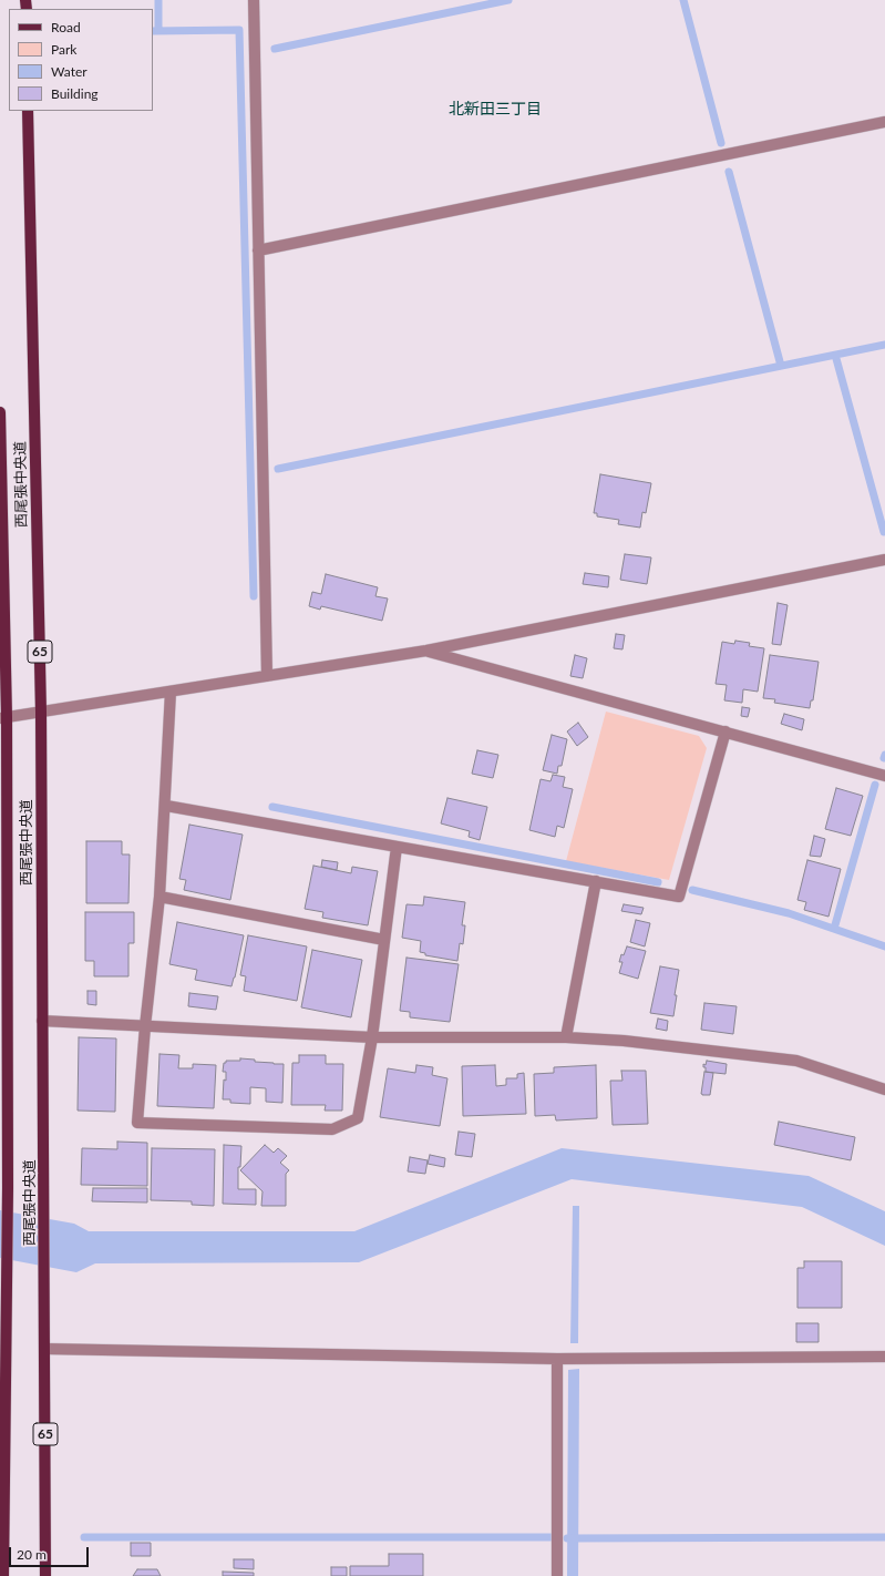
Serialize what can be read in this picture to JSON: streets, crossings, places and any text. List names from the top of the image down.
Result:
{
  "streets": {
    "main road": ["西尾張中央道", "65"]
  },
  "districts": ["北新田三丁目"],
  "legend": [
    "Road",
    "Park",
    "Water",
    "Building"
  ],
  "scale_bar": "20 m"
}
